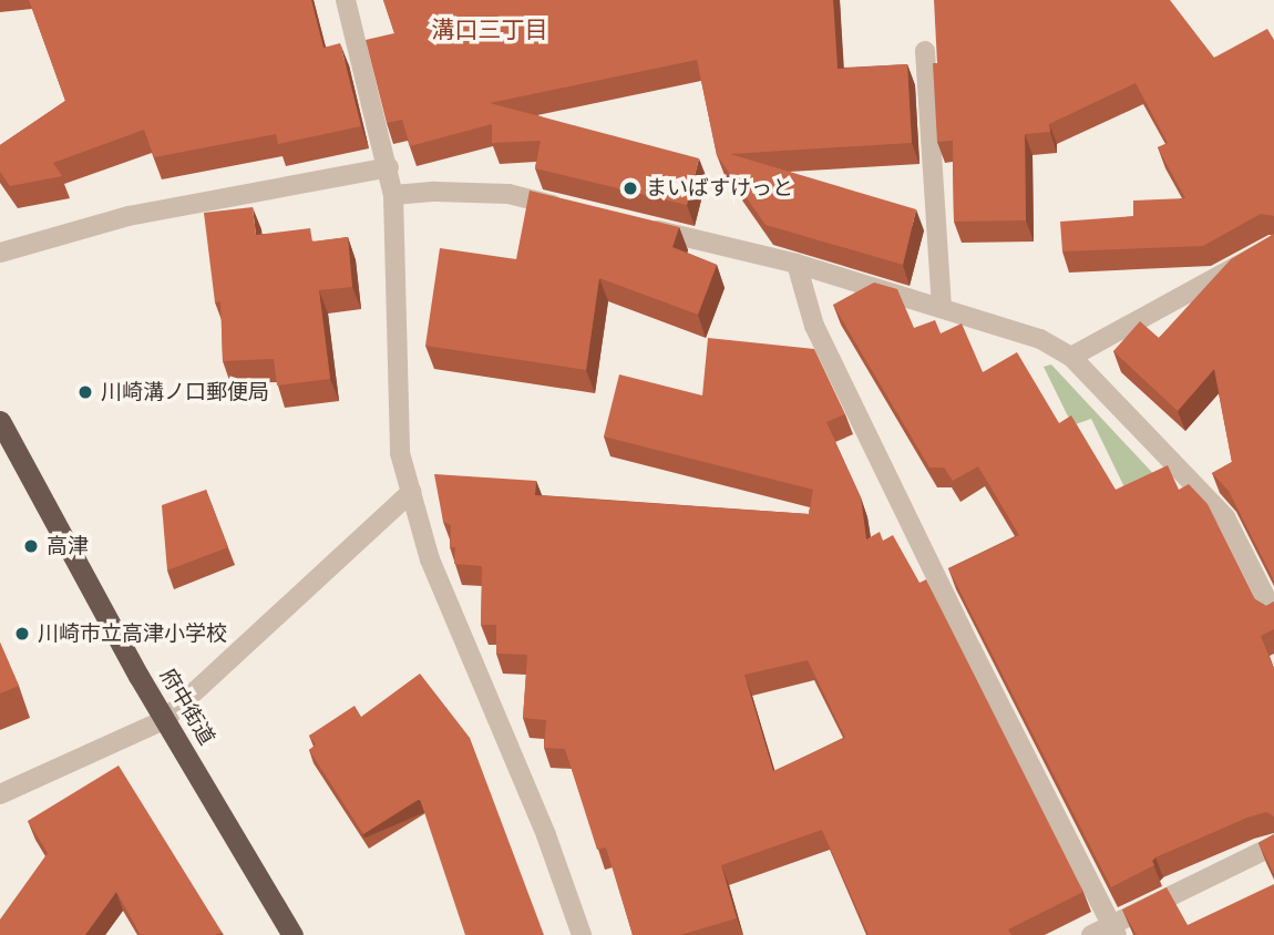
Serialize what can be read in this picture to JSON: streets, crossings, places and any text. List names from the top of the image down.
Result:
{
  "streets": {
    "highway": ["府中街道"]
  },
  "districts": ["溝口三丁目"],
  "places": [
    "まいばすけっと",
    "川崎溝ノ口郵便局",
    "高津",
    "川崎市立高津小学校"
  ]
}
